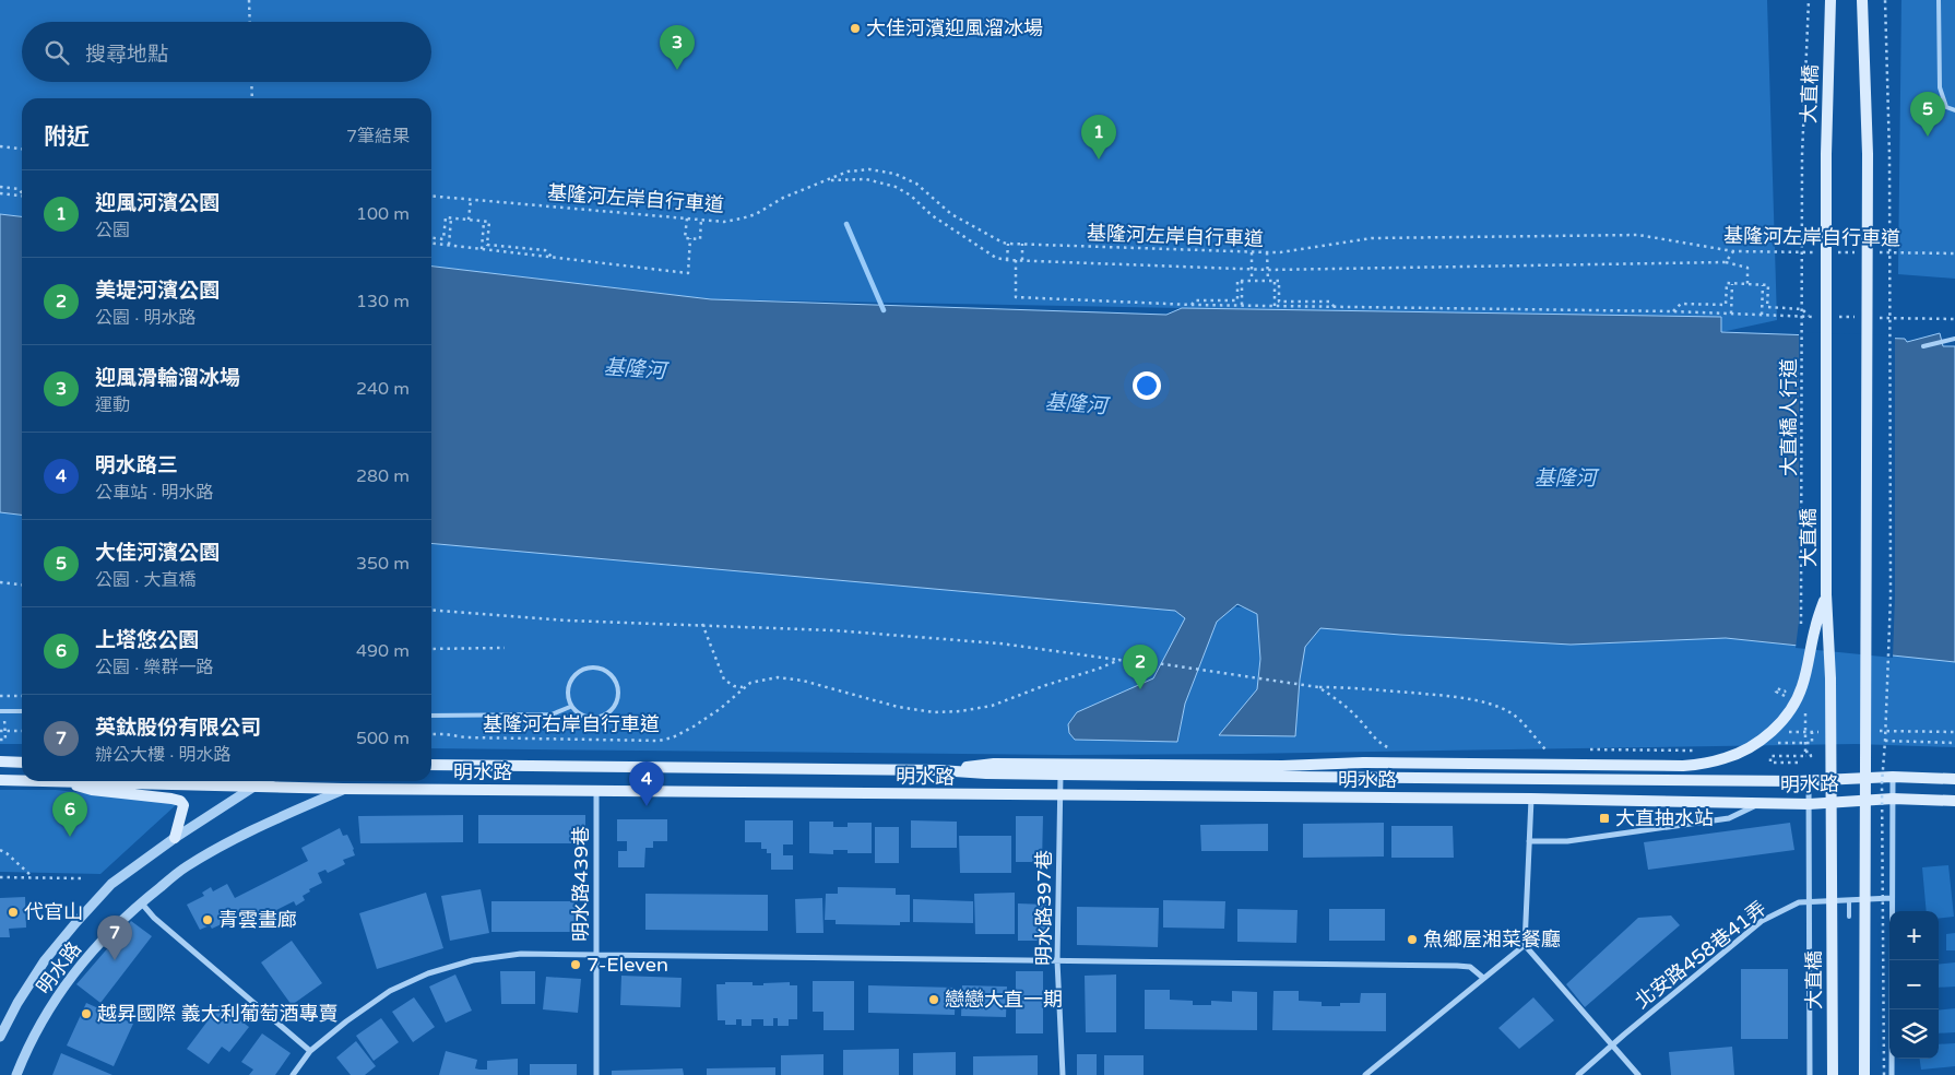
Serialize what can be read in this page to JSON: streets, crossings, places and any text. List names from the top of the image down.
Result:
{
  "streets": {
    "main road": ["大直橋", "明水路"],
    "street": ["明水路439巷", "明水路397巷", "北安路458巷41弄"],
    "path": ["基隆河左岸自行車道", "大直橋人行道", "基隆河右岸自行車道"]
  },
  "crossings": [
    ["明水路", "明水路439巷"],
    ["明水路", "明水路397巷"]
  ],
  "water": ["基隆河"],
  "places": {
    "other": [
      "大佳河濱迎風溜冰場",
      "代官山",
      "青雲畫廊",
      "魚鄉屋湘菜餐廳",
      "7-Eleven",
      "戀戀大直一期",
      "越昇國際 義大利葡萄酒專賣"
    ],
    "transit": ["大直抽水站"]
  },
  "page": {
    "search": "搜尋地點",
    "pins": [
      "3",
      "5",
      "1",
      "2",
      "4",
      "6",
      "7"
    ],
    "heading": ["附近", "7筆結果"],
    "list": [
      {
        "mark": "1",
        "name": "迎風河濱公園",
        "note": "公園",
        "value": "100 m"
      },
      {
        "mark": "2",
        "name": "美堤河濱公園",
        "note": "公園 · 明水路",
        "value": "130 m"
      },
      {
        "mark": "3",
        "name": "迎風滑輪溜冰場",
        "note": "運動",
        "value": "240 m"
      },
      {
        "mark": "4",
        "name": "明水路三",
        "note": "公車站 · 明水路",
        "value": "280 m"
      },
      {
        "mark": "5",
        "name": "大佳河濱公園",
        "note": "公園 · 大直橋",
        "value": "350 m"
      },
      {
        "mark": "6",
        "name": "上塔悠公園",
        "note": "公園 · 樂群一路",
        "value": "490 m"
      },
      {
        "mark": "7",
        "name": "英鈦股份有限公司",
        "note": "辦公大樓 · 明水路",
        "value": "500 m"
      }
    ],
    "map_buttons": ["+", "−"]
  }
}
